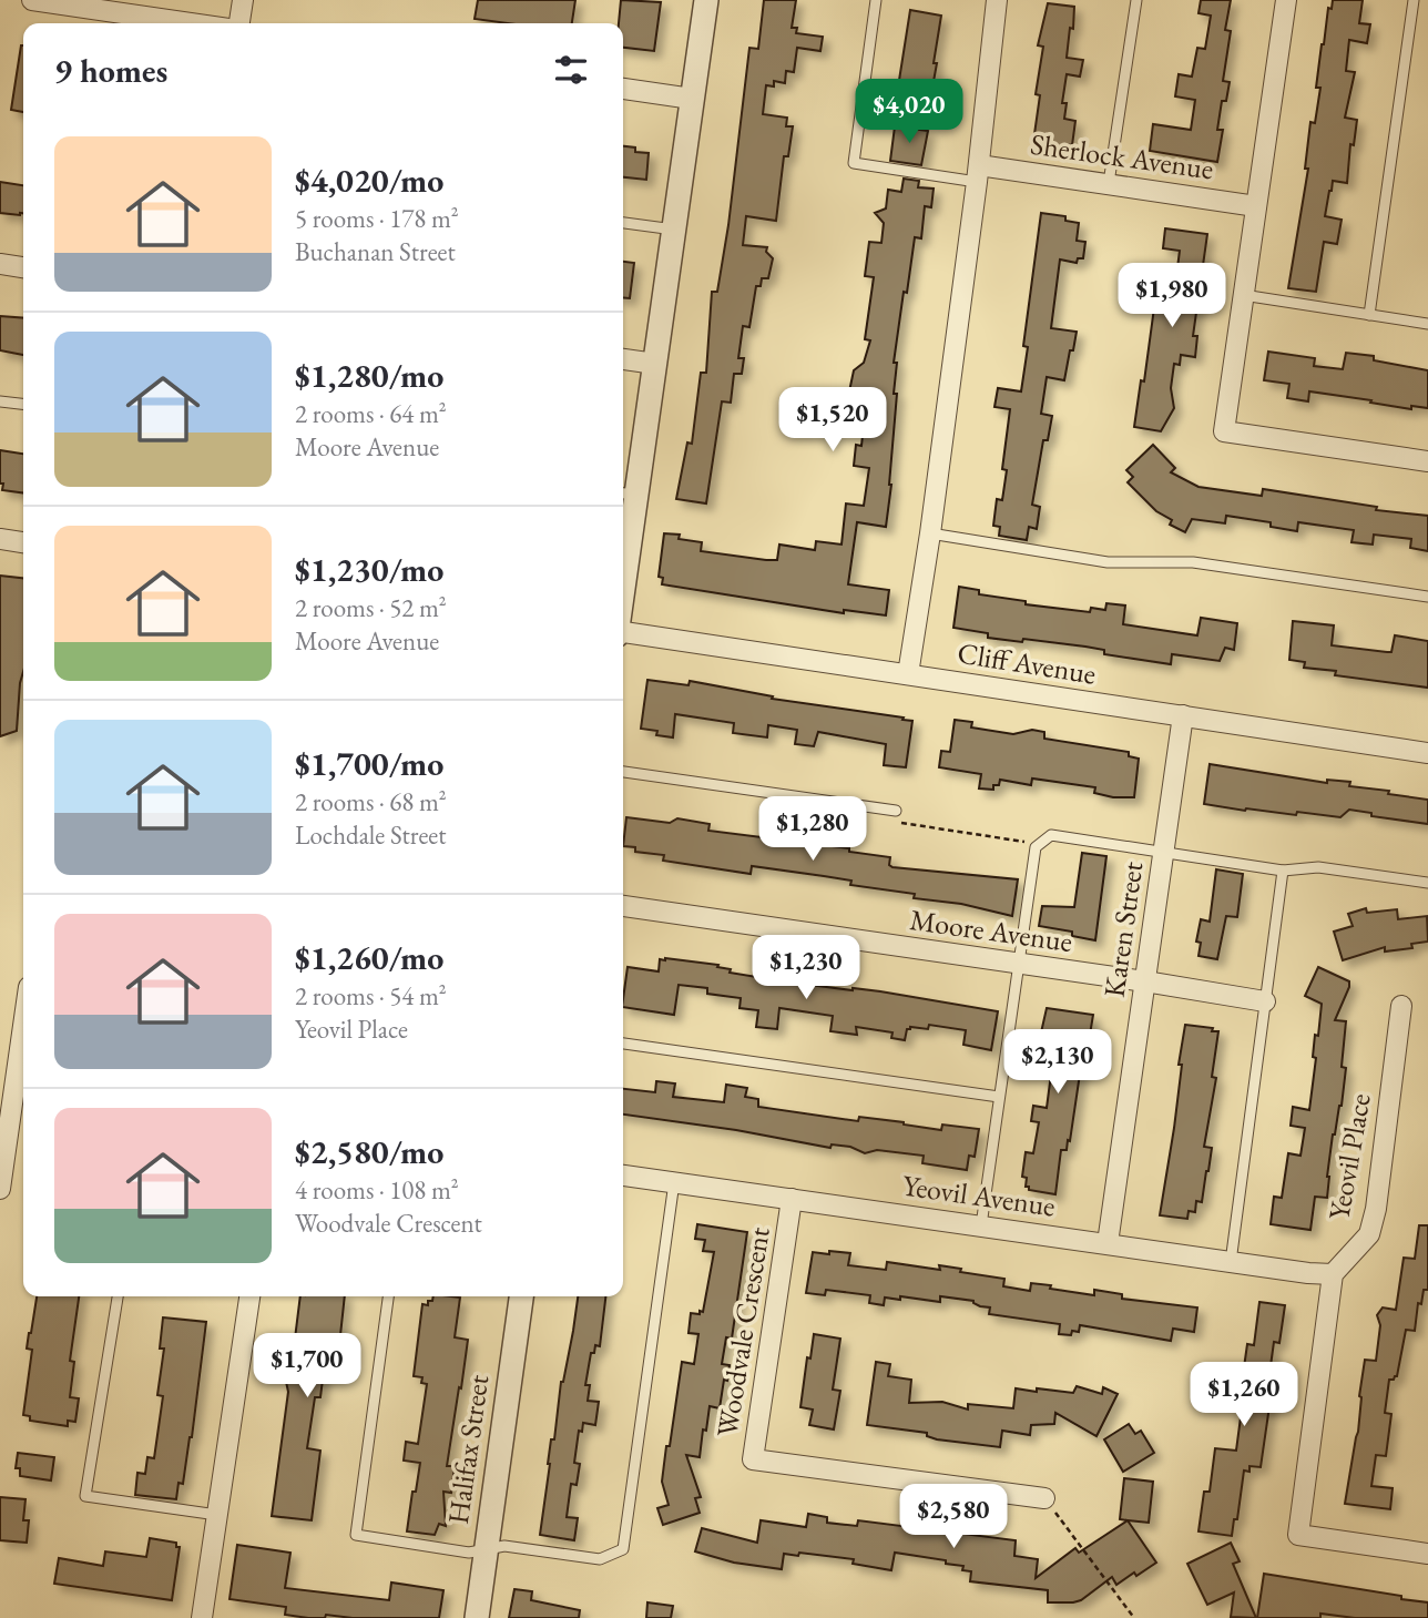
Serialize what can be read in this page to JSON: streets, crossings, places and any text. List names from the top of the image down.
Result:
{
  "streets": {
    "street": [
      "Sherlock Avenue",
      "Cliff Avenue",
      "Karen Street",
      "Moore Avenue",
      "Yeovil Place",
      "Yeovil Avenue",
      "Woodvale Crescent",
      "Halifax Street"
    ]
  },
  "crossings": [
    ["Cliff Avenue", "Karen Street"],
    ["Karen Street", "Moore Avenue"],
    ["Karen Street", "Yeovil Avenue"],
    ["Yeovil Place", "Yeovil Avenue"],
    ["Yeovil Avenue", "Woodvale Crescent"]
  ],
  "page": {
    "heading": "9 homes",
    "price": [
      "$4,020",
      "$1,980",
      "$1,520",
      "$1,280",
      "$1,230",
      "$2,130",
      "$1,700",
      "$1,260",
      "$2,580"
    ],
    "list": [
      {
        "name": "$4,020/mo",
        "note": "5 rooms · 178 m² · Buchanan Street"
      },
      {
        "name": "$1,280/mo",
        "note": "2 rooms · 64 m² · Moore Avenue"
      },
      {
        "name": "$1,230/mo",
        "note": "2 rooms · 52 m² · Moore Avenue"
      },
      {
        "name": "$1,700/mo",
        "note": "2 rooms · 68 m² · Lochdale Street"
      },
      {
        "name": "$1,260/mo",
        "note": "2 rooms · 54 m² · Yeovil Place"
      },
      {
        "name": "$2,580/mo",
        "note": "4 rooms · 108 m² · Woodvale Crescent"
      }
    ]
  }
}
